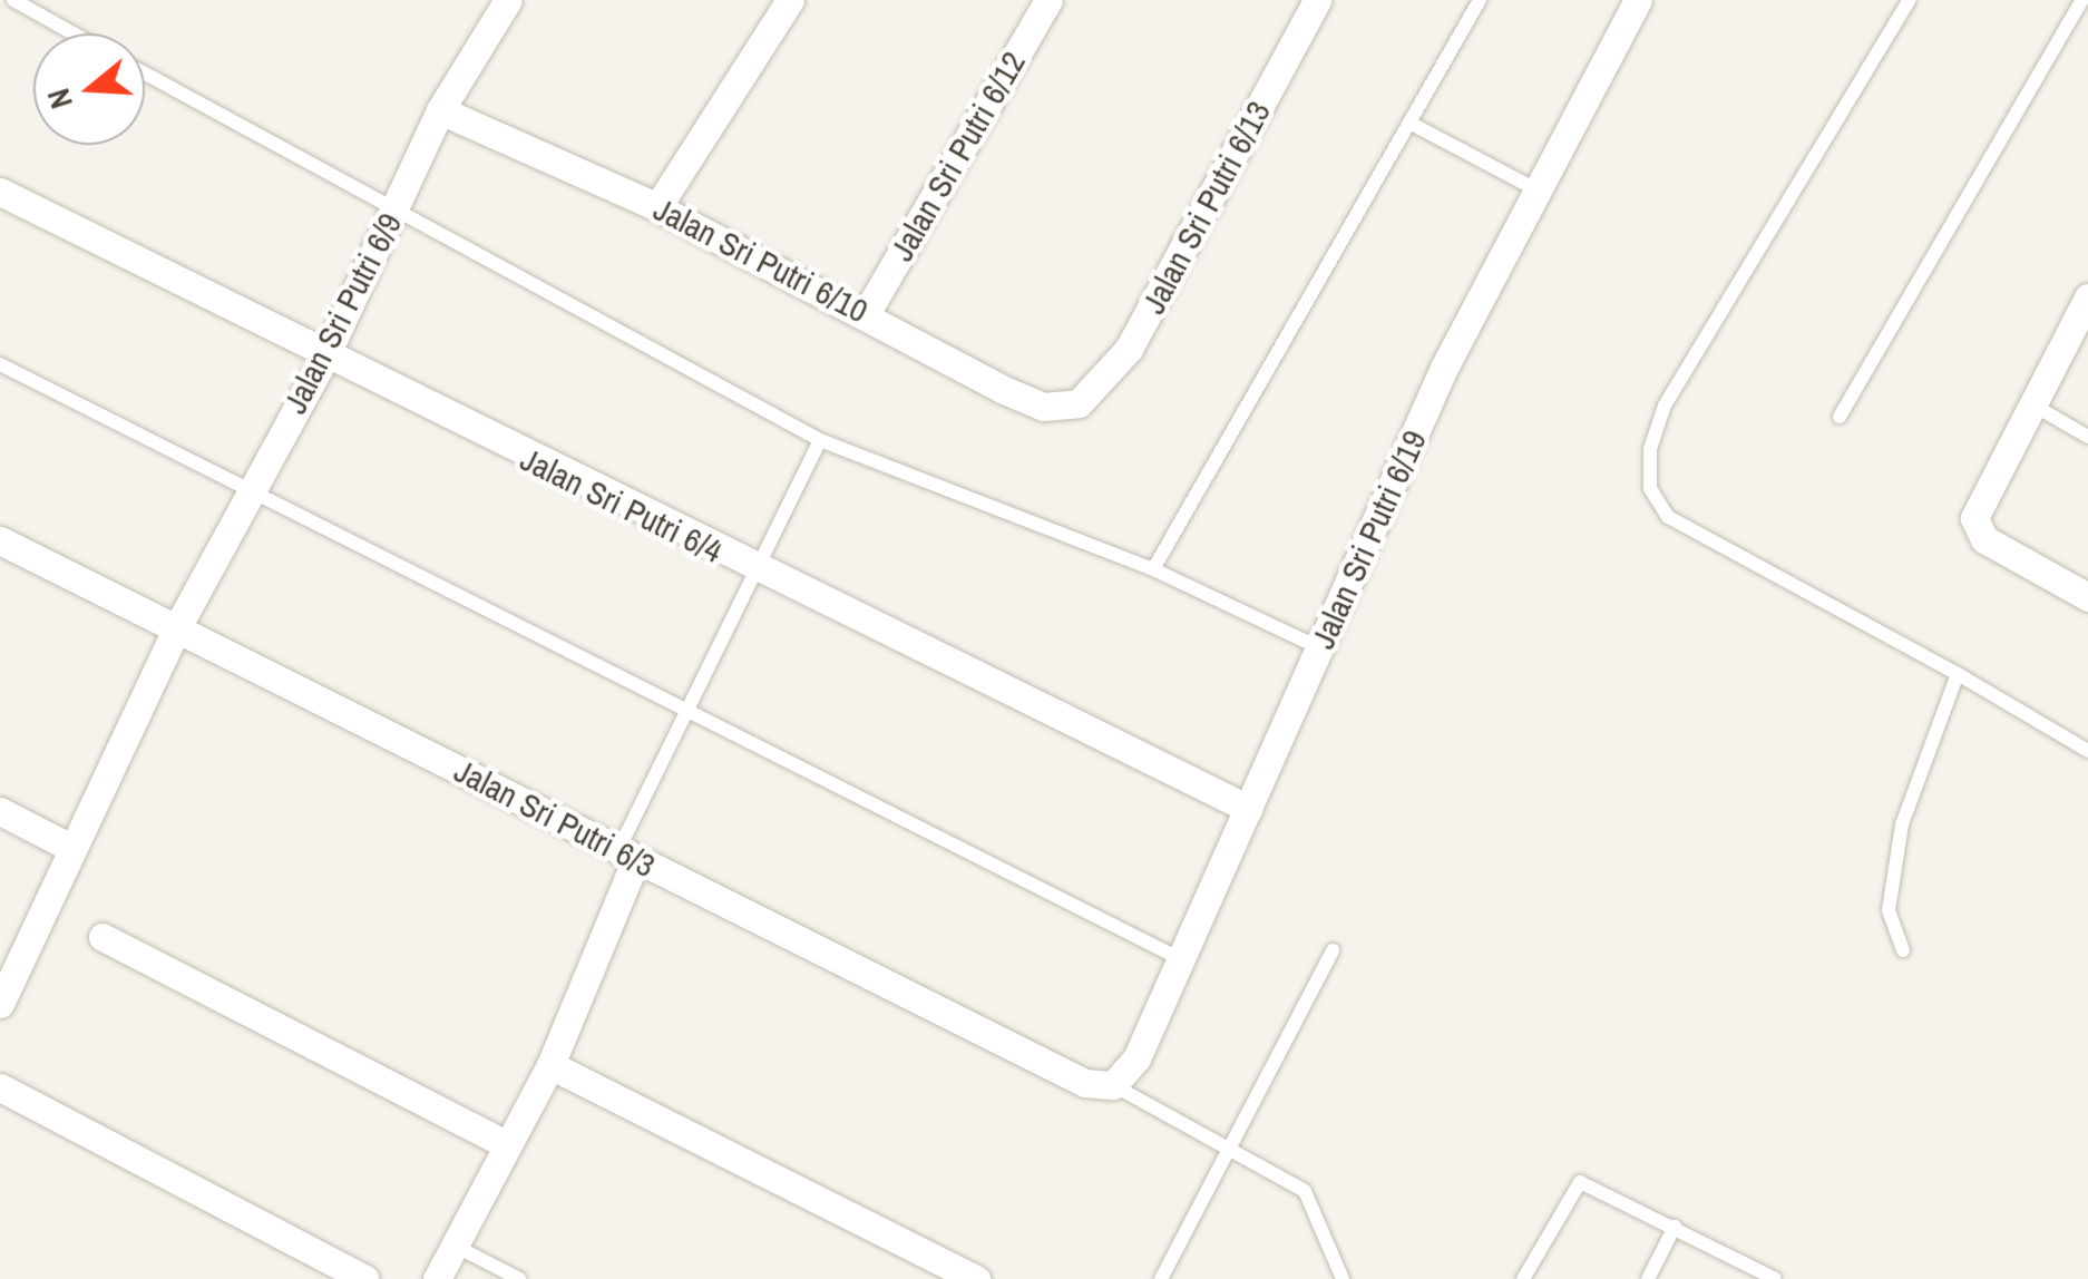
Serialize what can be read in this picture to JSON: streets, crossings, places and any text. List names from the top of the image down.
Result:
{
  "streets": {
    "street": [
      "Jalan Sri Putri 6/12",
      "Jalan Sri Putri 6/13",
      "Jalan Sri Putri 6/10",
      "Jalan Sri Putri 6/9",
      "Jalan Sri Putri 6/4",
      "Jalan Sri Putri 6/19",
      "Jalan Sri Putri 6/3"
    ]
  },
  "crossings": [
    ["Jalan Sri Putri 6/12", "Jalan Sri Putri 6/10"],
    ["Jalan Sri Putri 6/13", "Jalan Sri Putri 6/10"],
    ["Jalan Sri Putri 6/10", "Jalan Sri Putri 6/9"],
    ["Jalan Sri Putri 6/9", "Jalan Sri Putri 6/4"],
    ["Jalan Sri Putri 6/9", "Jalan Sri Putri 6/3"],
    ["Jalan Sri Putri 6/4", "Jalan Sri Putri 6/19"],
    ["Jalan Sri Putri 6/19", "Jalan Sri Putri 6/3"]
  ],
  "north": "left"
}
